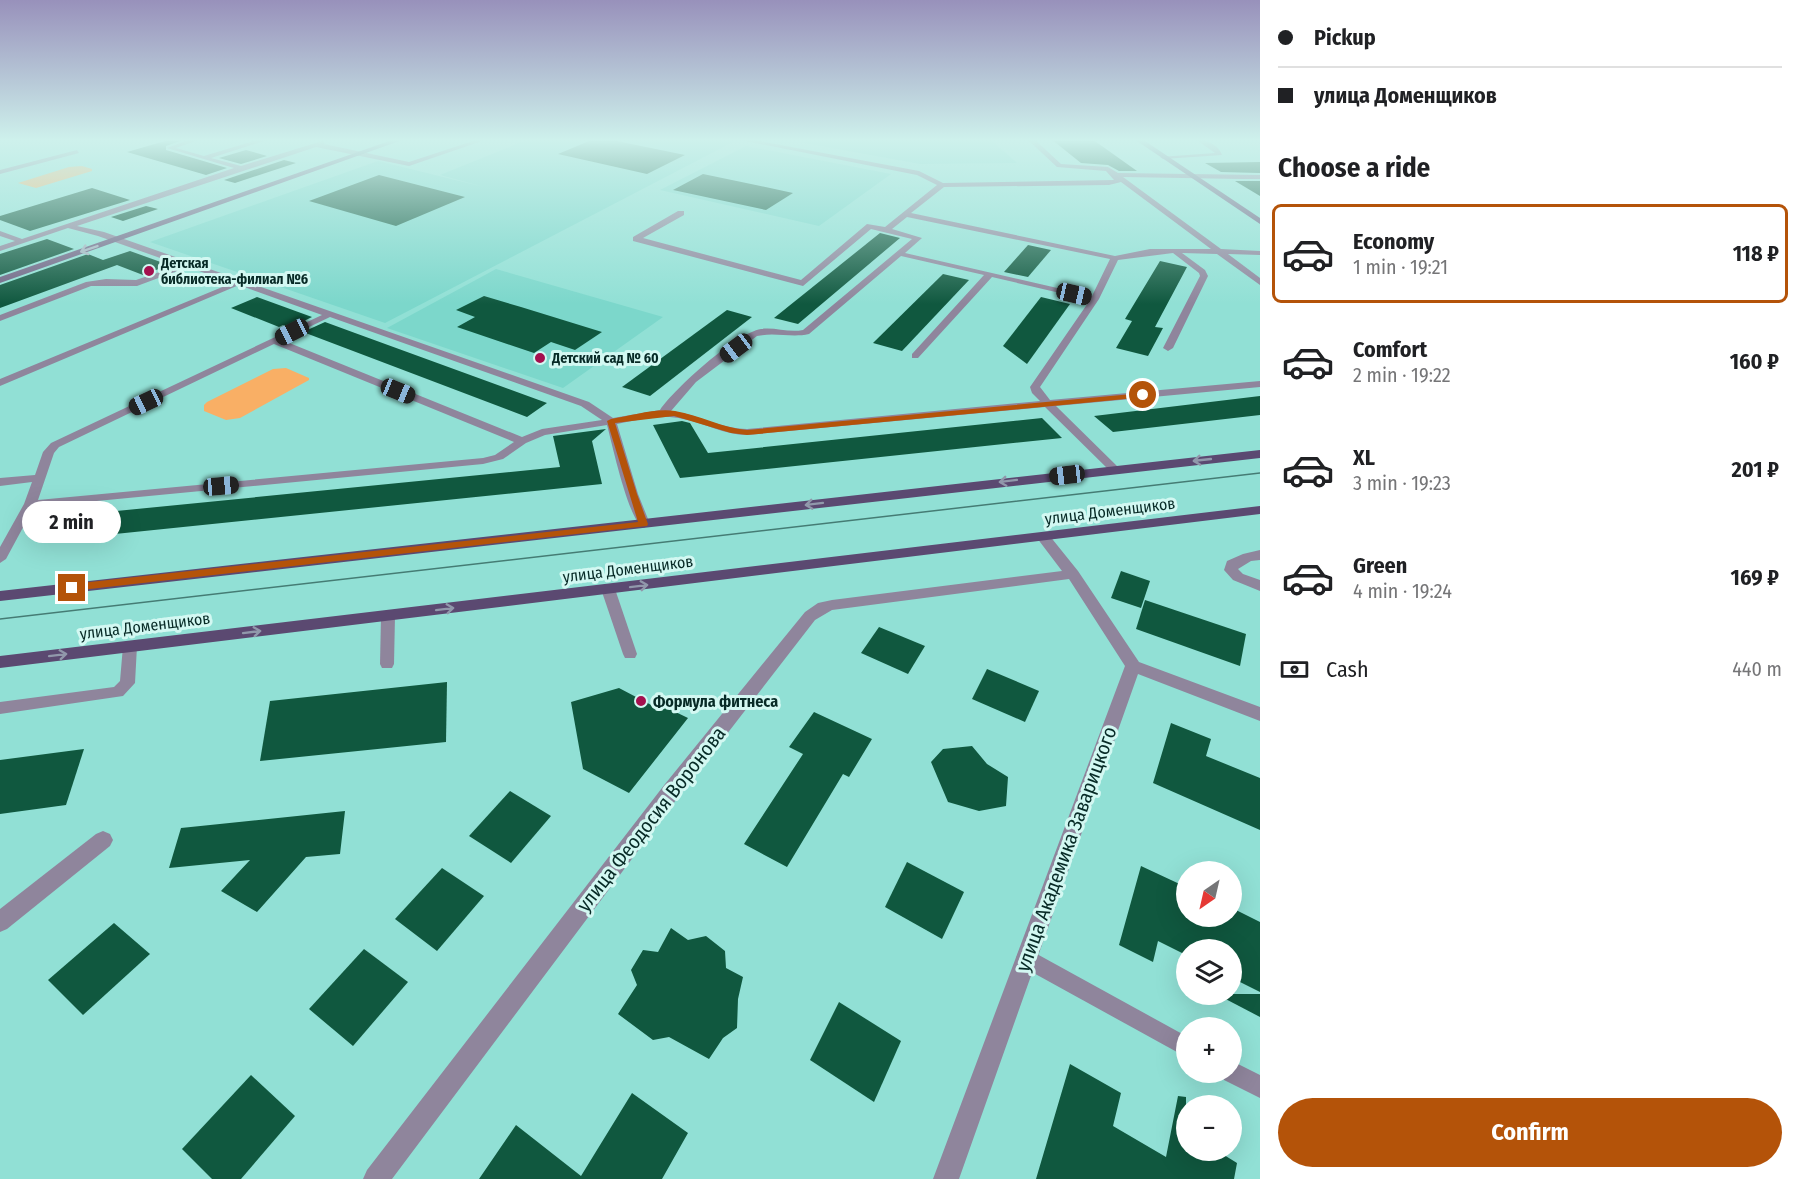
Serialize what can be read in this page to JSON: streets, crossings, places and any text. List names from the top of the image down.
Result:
{
  "streets": {
    "main road": ["улица Доменщиков"],
    "street": ["улица Феодосия Воронова", "улица Академика Заварицкого"]
  },
  "places": ["Детская библиотека-филиал №6", "Детский сад № 60", "Формула фитнеса"],
  "north": "bottom left",
  "page": {
    "banner": ["Pickup", "улица Доменщиков"],
    "heading": "Choose a ride",
    "list": [
      {
        "name": "Economy",
        "note": "1 min · 19:21",
        "value": "118 ₽"
      },
      {
        "name": "Comfort",
        "note": "2 min · 19:22",
        "value": "160 ₽"
      },
      {
        "name": "XL",
        "note": "3 min · 19:23",
        "value": "201 ₽"
      },
      {
        "name": "Green",
        "note": "4 min · 19:24",
        "value": "169 ₽"
      }
    ],
    "bubble": "2 min",
    "pay": ["Cash", "440 m"],
    "map_buttons": ["+", "−"],
    "buttons": "Confirm"
  }
}
